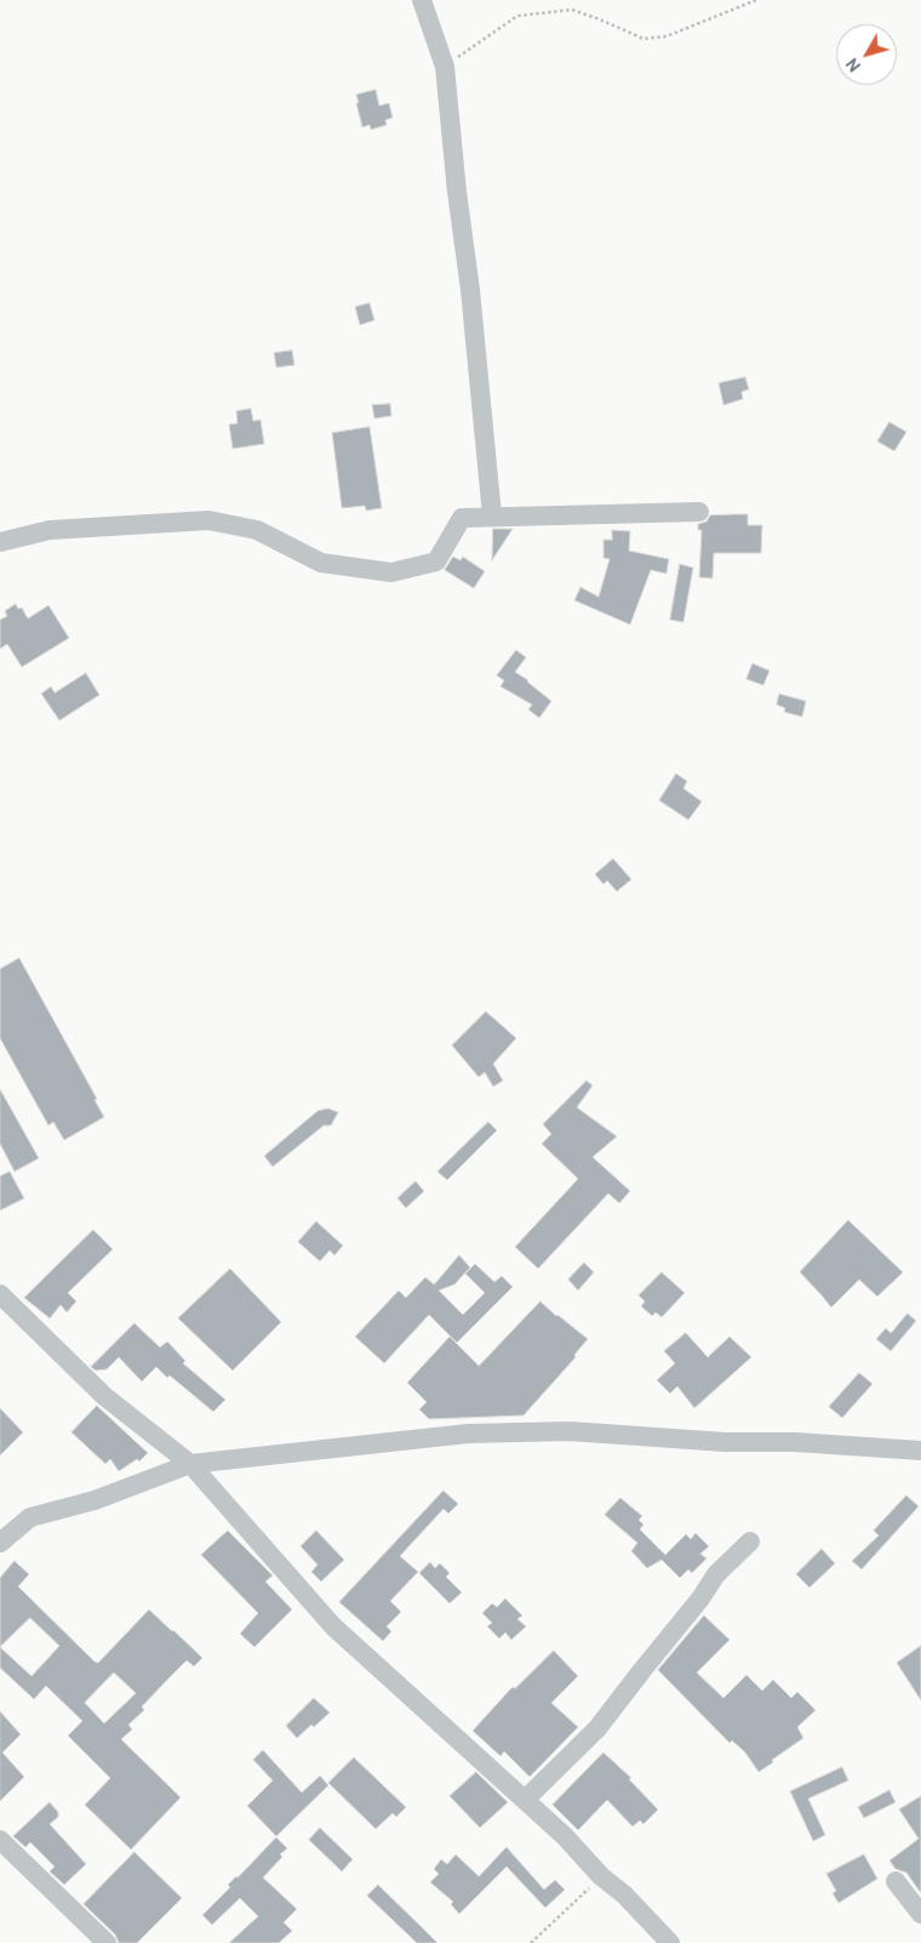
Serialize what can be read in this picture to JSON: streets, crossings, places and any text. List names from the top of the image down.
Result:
{
  "north": "bottom left"
}
